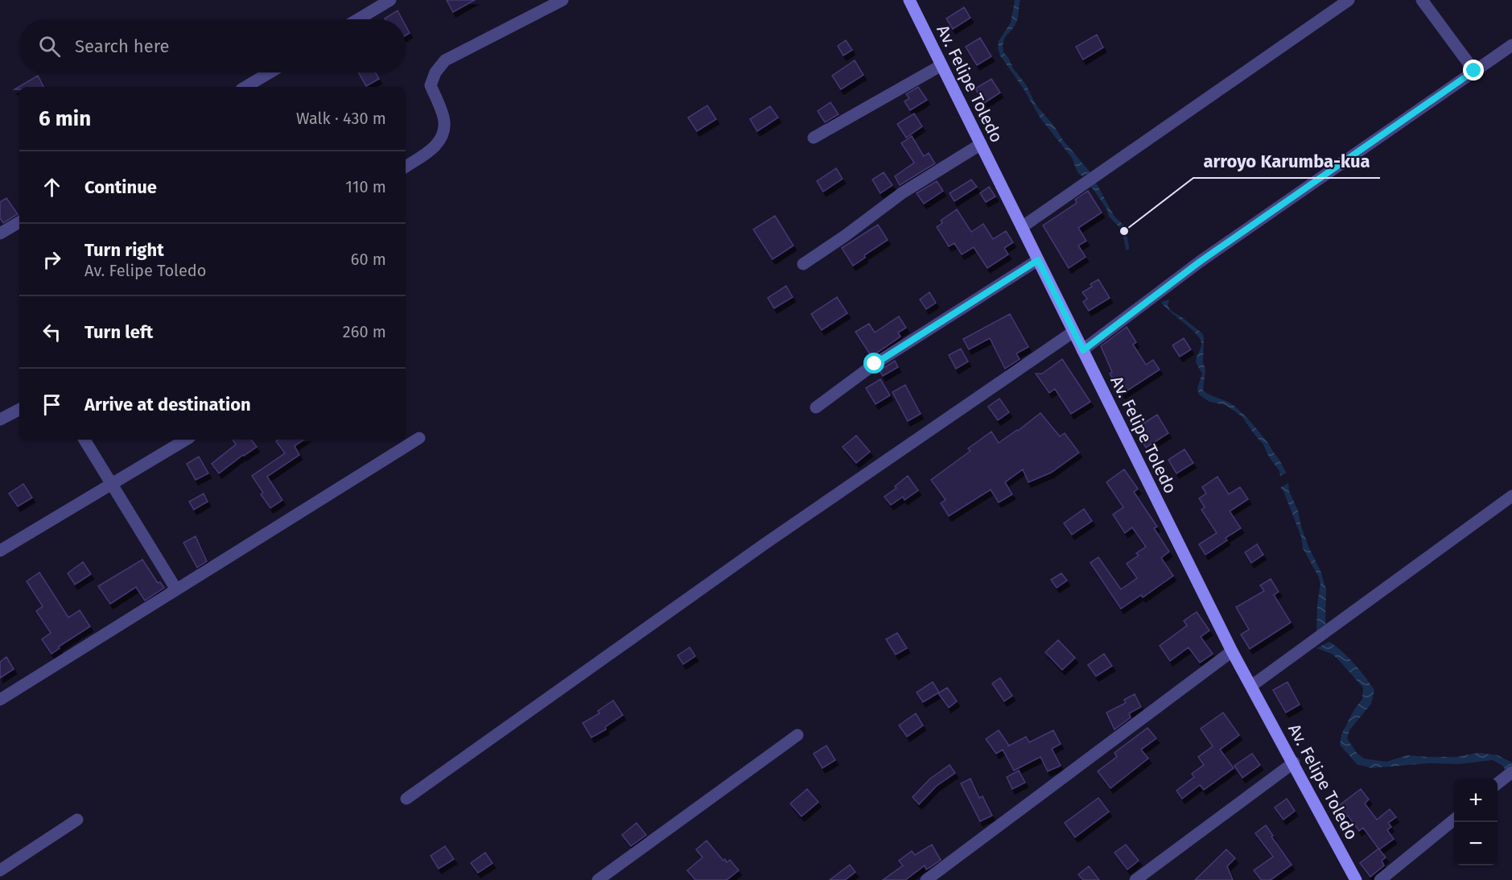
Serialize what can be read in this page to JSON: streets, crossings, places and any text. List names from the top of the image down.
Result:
{
  "streets": {
    "main road": ["Av. Felipe Toledo"]
  },
  "places": ["arroyo Karumba-kua"],
  "page": {
    "search": "Search here",
    "heading": ["6 min", "Walk · 430 m"],
    "list": [
      ["Continue", "110 m"],
      ["Turn right", "Av. Felipe Toledo", "60 m"],
      ["Turn left", "260 m"],
      "Arrive at destination"
    ],
    "map_buttons": ["+", "−"]
  }
}
